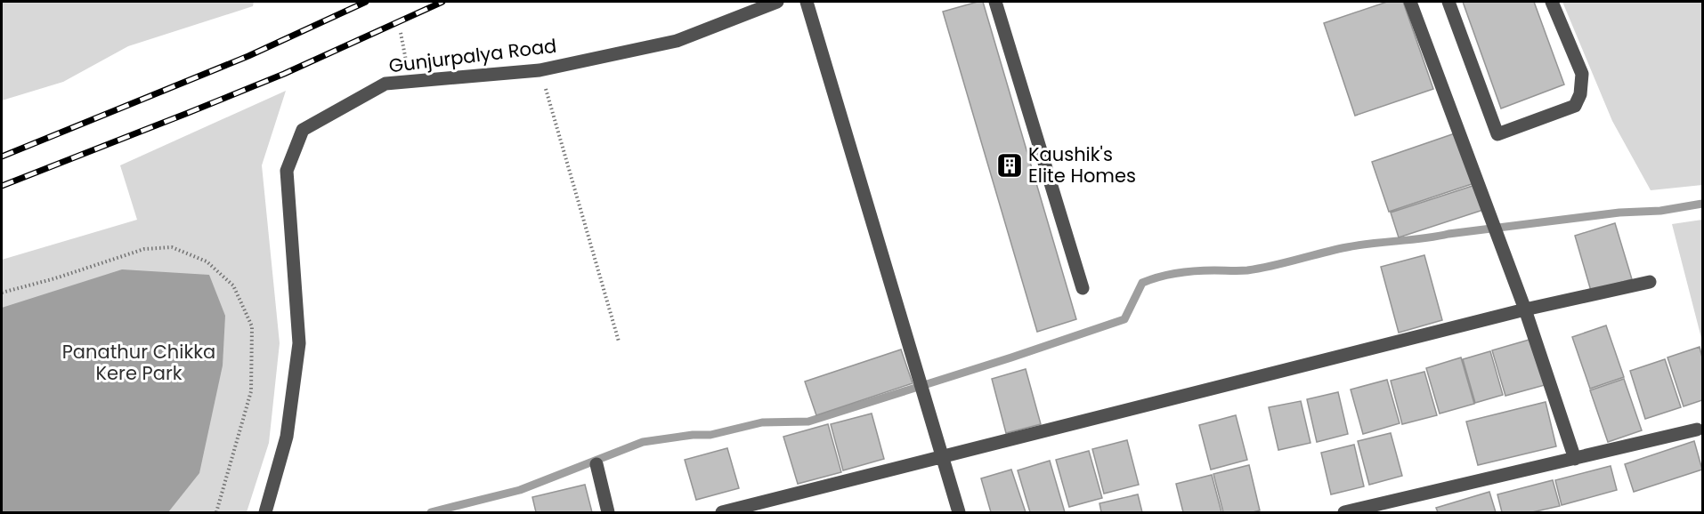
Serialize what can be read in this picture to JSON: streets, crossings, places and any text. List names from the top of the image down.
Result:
{
  "streets": {
    "street": ["Gunjurpalya Road"]
  },
  "parks": ["Panathur Chikka Kere Park"],
  "places": {
    "building": ["Kaushik's Elite Homes"]
  }
}
